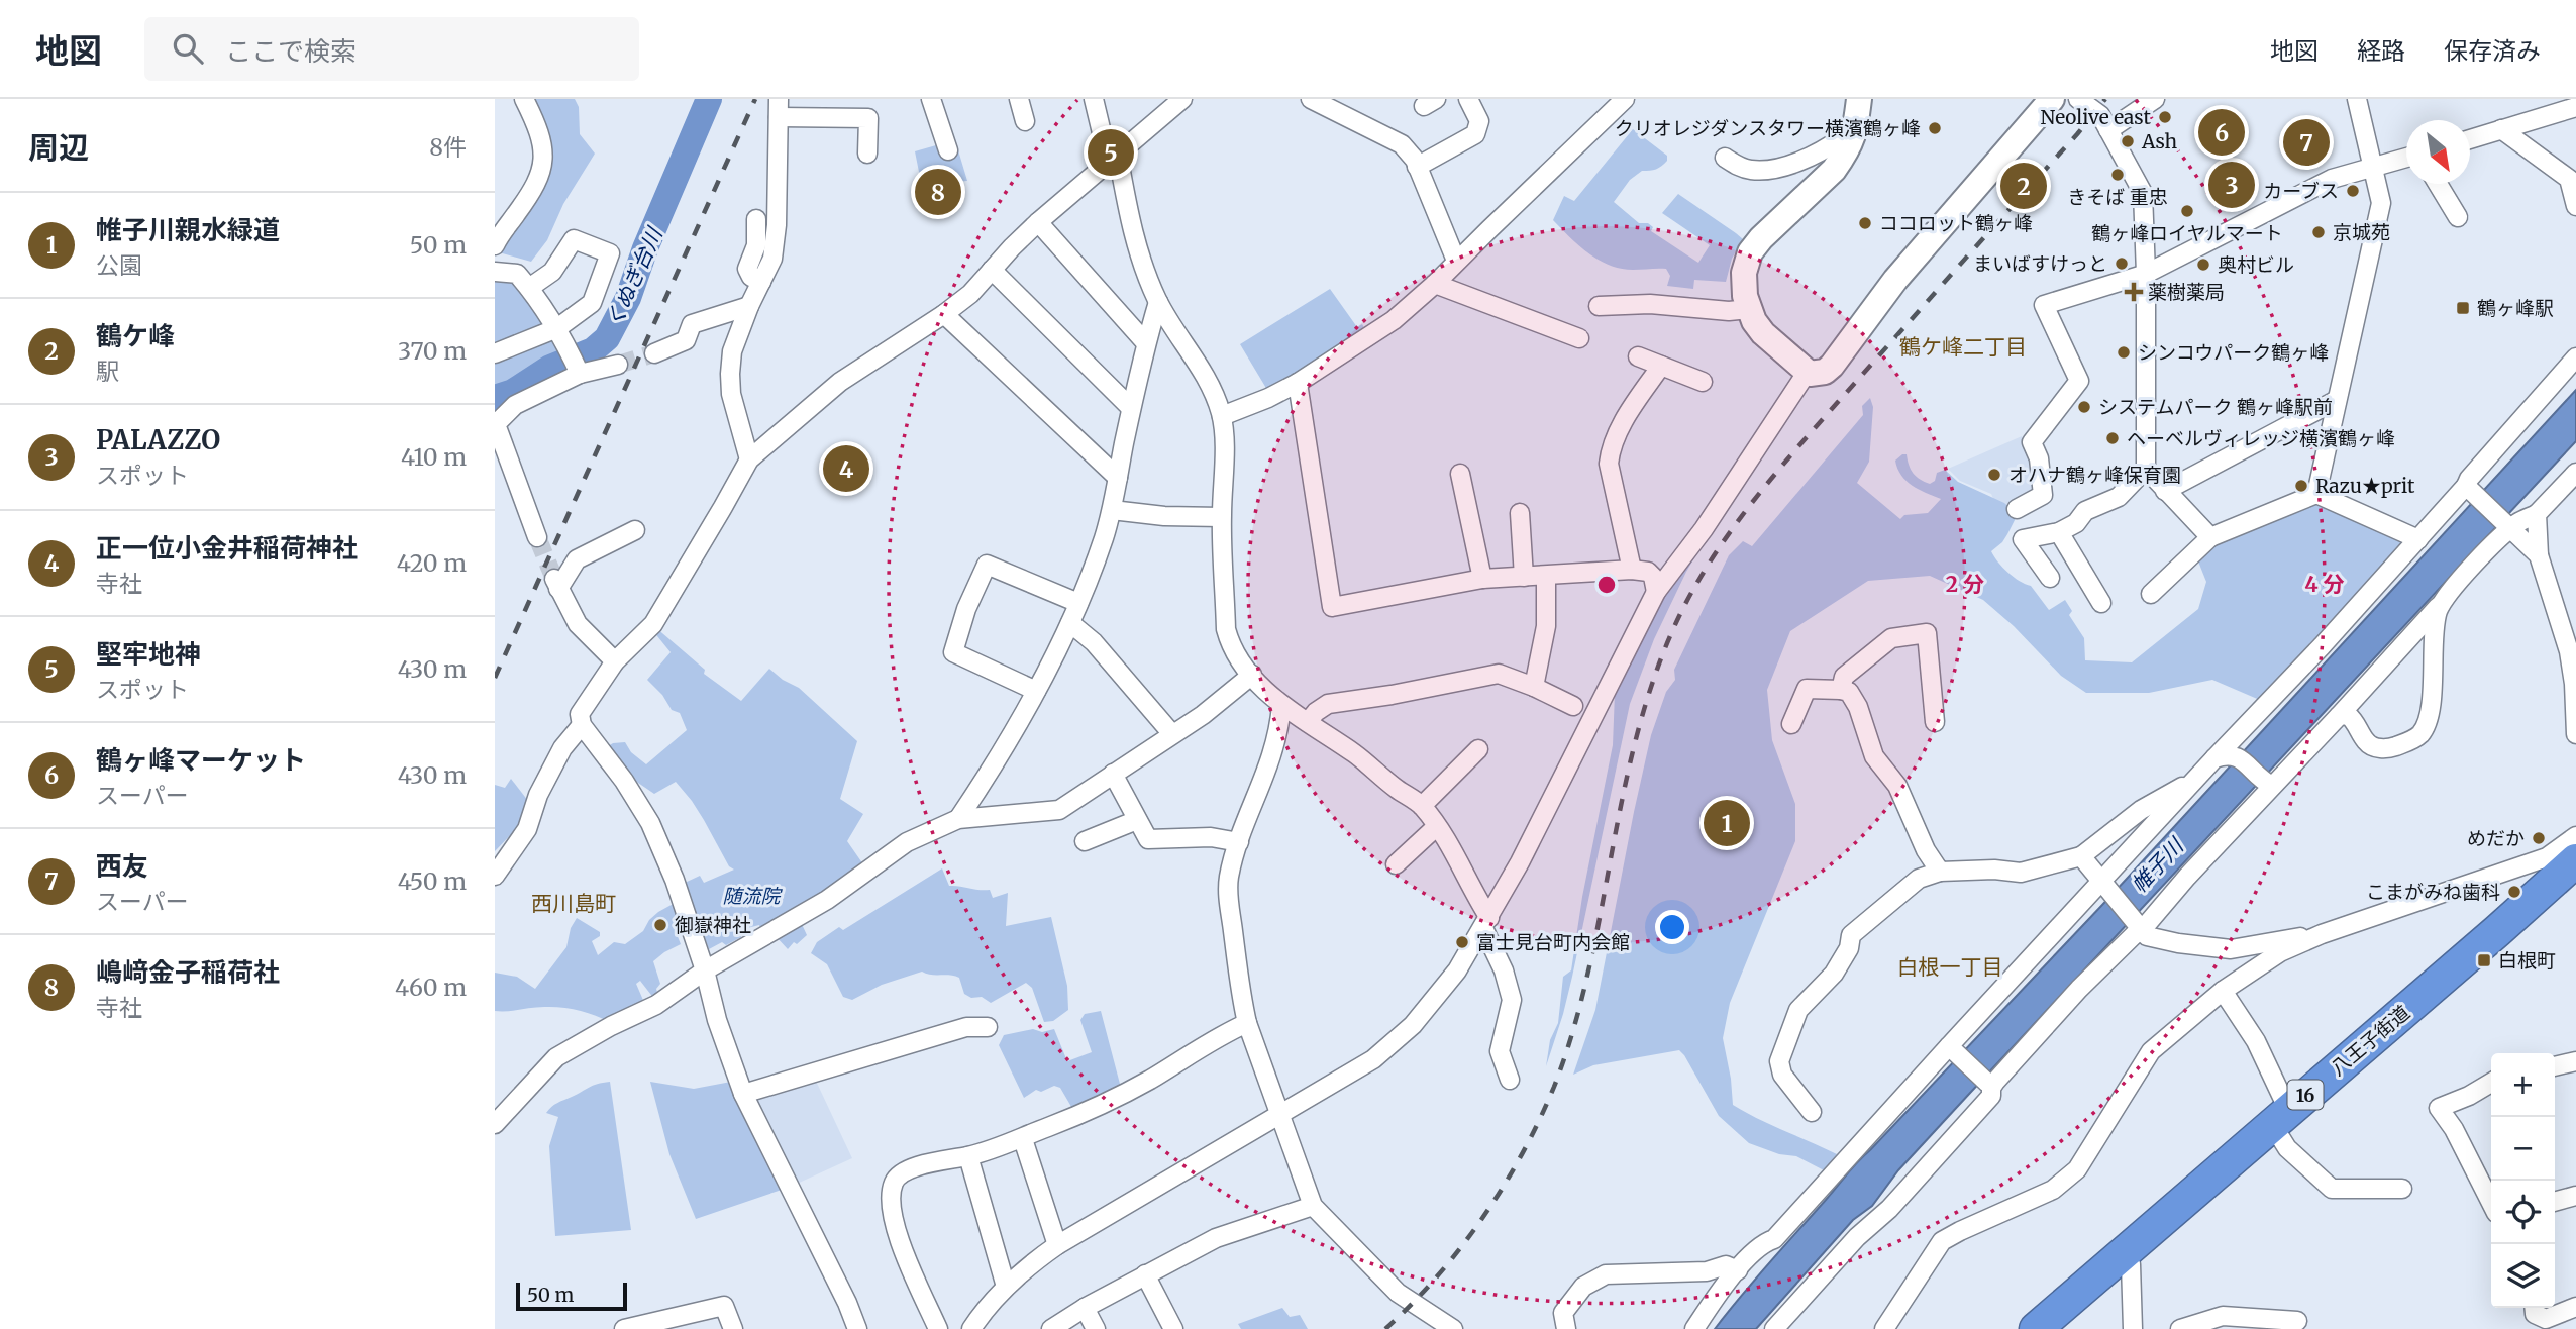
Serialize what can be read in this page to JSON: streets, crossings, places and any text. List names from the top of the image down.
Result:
{
  "streets": {
    "highway": ["八王子街道", "16"]
  },
  "districts": ["鶴ケ峰二丁目", "西川島町", "白根一丁目"],
  "water": ["くぬぎ台川", "帷子川"],
  "parks": ["随流院"],
  "places": {
    "other": [
      "Neolive east",
      "クリオレジダンスタワー横濱鶴ヶ峰",
      "Ash",
      "きそば 重忠",
      "カーブス",
      "鶴ヶ峰ロイヤルマート",
      "ココロット鶴ヶ峰",
      "京城苑",
      "まいばすけっと",
      "奥村ビル",
      "シンコウパーク鶴ヶ峰",
      "システムパーク 鶴ヶ峰駅前",
      "ヘーベルヴィレッジ横濱鶴ヶ峰",
      "オハナ鶴ヶ峰保育園",
      "Razu★prit",
      "めだか",
      "こまがみね歯科",
      "御嶽神社",
      "富士見台町内会館"
    ],
    "health": ["薬樹薬局"],
    "transit": ["鶴ヶ峰駅", "白根町"]
  },
  "scale_bar": "50 m",
  "north": "bottom right",
  "page": {
    "header": "地図",
    "search": "ここで検索",
    "nav": ["地図", "経路", "保存済み"],
    "heading": ["周辺", "8件"],
    "pins": [
      "6",
      "7",
      "5",
      "3",
      "2",
      "8",
      "4",
      "1"
    ],
    "list": [
      {
        "mark": "1",
        "name": "帷子川親水緑道",
        "note": "公園",
        "value": "50 m"
      },
      {
        "mark": "2",
        "name": "鶴ケ峰",
        "note": "駅",
        "value": "370 m"
      },
      {
        "mark": "3",
        "name": "PALAZZO",
        "note": "スポット",
        "value": "410 m"
      },
      {
        "mark": "4",
        "name": "正一位小金井稲荷神社",
        "note": "寺社",
        "value": "420 m"
      },
      {
        "mark": "5",
        "name": "堅牢地神",
        "note": "スポット",
        "value": "430 m"
      },
      {
        "mark": "6",
        "name": "鶴ヶ峰マーケット",
        "note": "スーパー",
        "value": "430 m"
      },
      {
        "mark": "7",
        "name": "西友",
        "note": "スーパー",
        "value": "450 m"
      },
      {
        "mark": "8",
        "name": "嶋﨑金子稲荷社",
        "note": "寺社",
        "value": "460 m"
      }
    ],
    "map_buttons": ["+", "−"],
    "scale": "50 m"
  },
  "rings": ["2 分", "4 分"]
}
